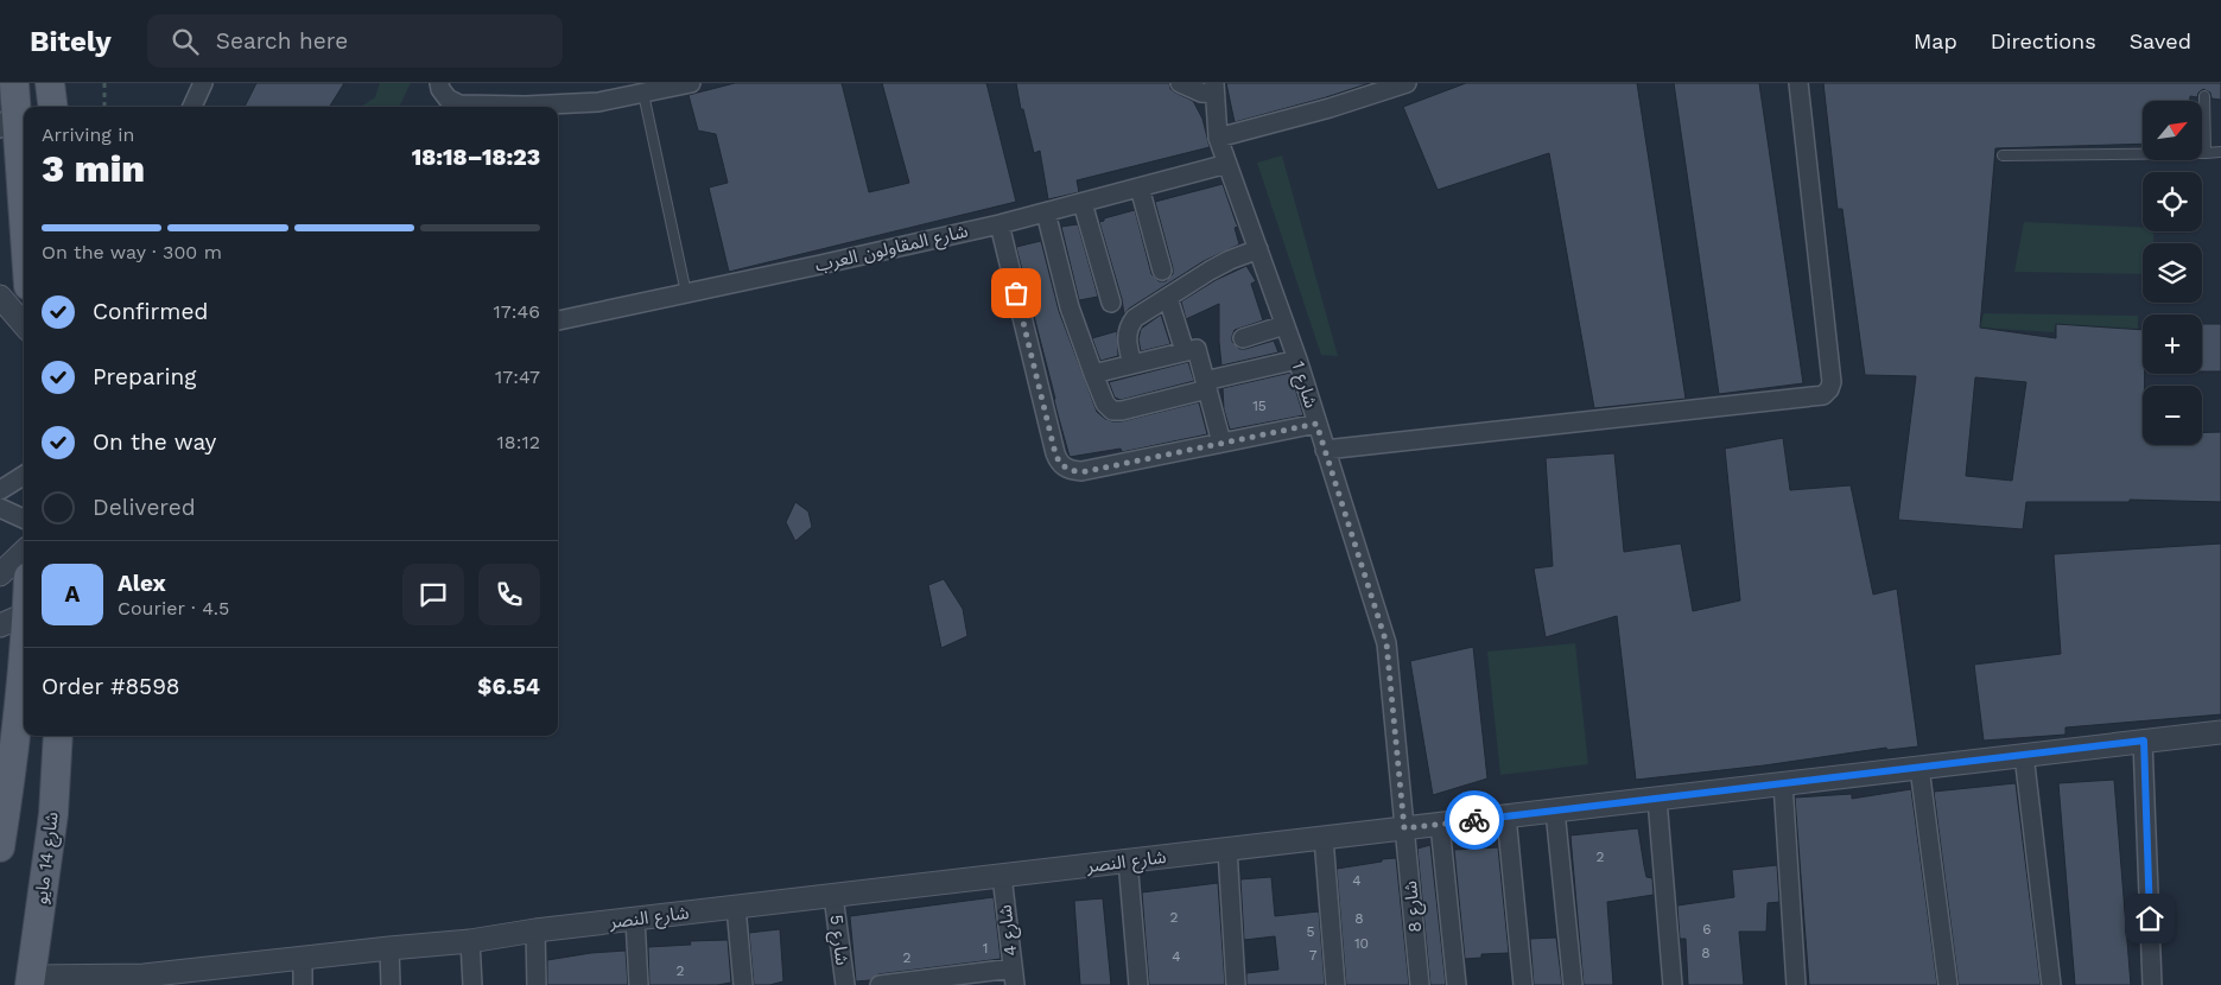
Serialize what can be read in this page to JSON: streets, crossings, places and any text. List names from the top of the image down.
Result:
{
  "streets": {
    "main road": ["شارع 14 مايو"],
    "street": [
      "شارع المقاولون العرب",
      "شارع 1",
      "شارع النصر",
      "شارع 8",
      "شارع 4",
      "شارع 5"
    ]
  },
  "crossings": [
    ["شارع المقاولون العرب", "شارع 1"],
    ["شارع 1", "شارع النصر"],
    ["شارع 1", "شارع 8"],
    ["شارع 14 مايو", "شارع النصر"],
    ["شارع النصر", "شارع 8"],
    ["شارع النصر", "شارع 4"],
    ["شارع النصر", "شارع 5"]
  ],
  "house_numbers": [
    "15",
    "2",
    "4",
    "2",
    "8",
    "6",
    "5",
    "10",
    "1",
    "8",
    "7",
    "4",
    "2",
    "2"
  ],
  "north": "top right",
  "page": {
    "header": "Bitely",
    "search": "Search here",
    "nav": ["Map", "Directions", "Saved"],
    "map_buttons": ["+", "−"],
    "heading": ["3 min", "Arriving in", "18:18–18:23"],
    "panel": [
      "Alex",
      "Courier · 4.5",
      "Order #8598",
      "$6.54"
    ],
    "bar": "On the way · 300 m",
    "list": [
      ["Confirmed", "17:46"],
      ["Preparing", "17:47"],
      ["On the way", "18:12"],
      "Delivered"
    ],
    "round": "A"
  }
}
